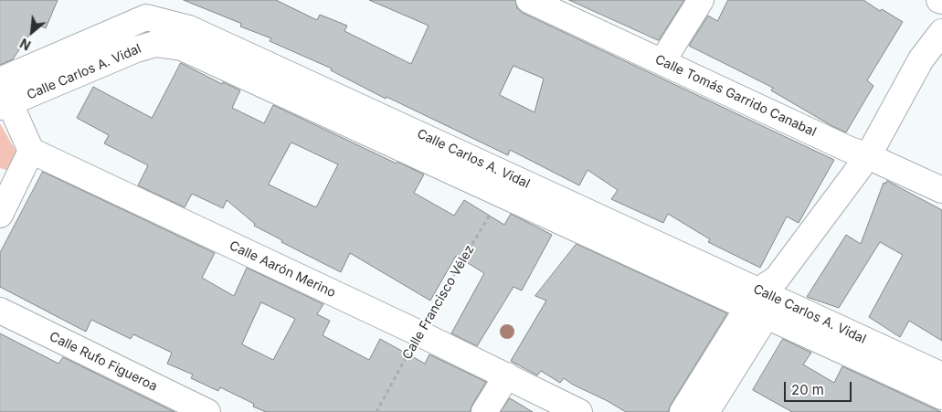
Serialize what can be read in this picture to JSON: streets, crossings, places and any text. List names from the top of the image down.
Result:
{
  "streets": {
    "street": [
      "Calle Carlos A. Vidal",
      "Calle Tomás Garrido Canabal",
      "Calle Aarón Merino",
      "Calle Rufo Figueroa"
    ],
    "path": ["Calle Francisco Vélez"]
  },
  "crossings": [
    ["Calle Carlos A. Vidal", "Calle Francisco Vélez"],
    ["Calle Aarón Merino", "Calle Francisco Vélez"]
  ],
  "scale_bar": "20 m",
  "north": "bottom left"
}
